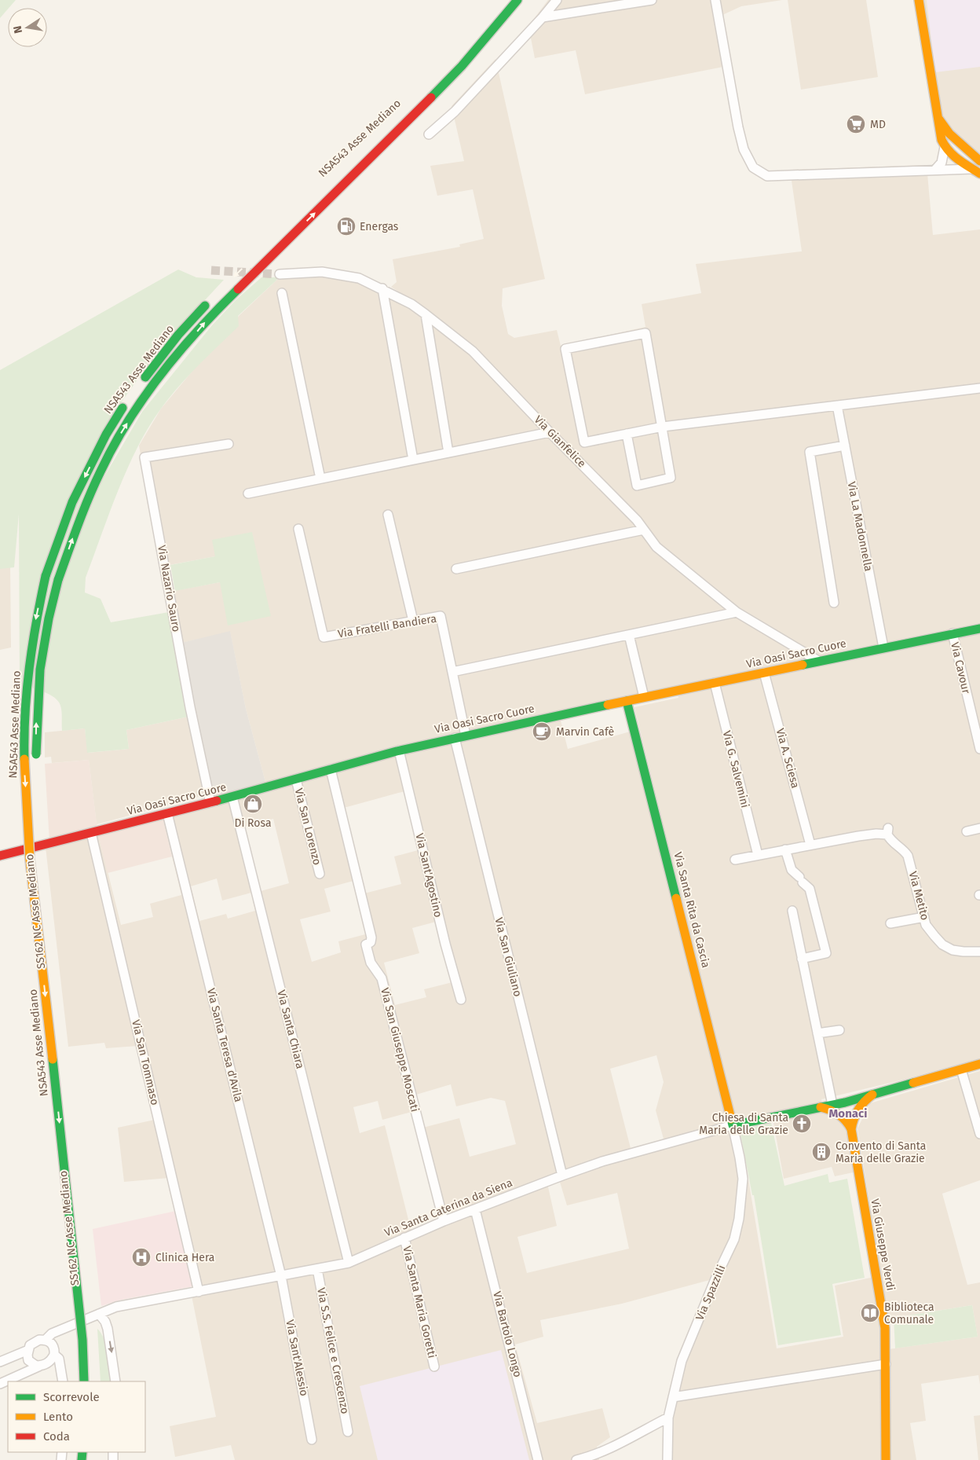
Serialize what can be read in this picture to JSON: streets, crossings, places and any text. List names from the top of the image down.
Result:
{
  "streets": {
    "main road": [
      "NSA543 Asse Mediano",
      "Via Oasi Sacro Cuore",
      "Via Santa Rita da Cascia",
      "SS162 NC Asse Mediano",
      "Via Santa Caterina da Siena",
      "Via Giuseppe Verdi"
    ],
    "street": [
      "Via Gianfelice",
      "Via La Madonnella",
      "Via Nazario Sauro",
      "Via Fratelli Bandiera",
      "Via Cavour",
      "Via A. Sciesa",
      "Via G. Salvemini",
      "Via San Lorenzo",
      "Via Sant'Agostino",
      "Via Metito",
      "Via San Giuliano",
      "Via Santa Chiara",
      "Via Santa Teresa d'Avila",
      "Via San Giuseppe Moscati",
      "Via San Tommaso",
      "Via Spazzilli",
      "Via Santa Maria Goretti",
      "Via Bartolo Longo",
      "Via S.S. Felice e Crescenzo",
      "Via Sant'Alessio"
    ]
  },
  "crossings": [
    ["Via Gianfelice", "Via Oasi Sacro Cuore"],
    ["Via La Madonnella", "Via Oasi Sacro Cuore"],
    ["Via Nazario Sauro", "Via Oasi Sacro Cuore"],
    ["Via Fratelli Bandiera", "Via Oasi Sacro Cuore"],
    ["Via Oasi Sacro Cuore", "Via Cavour"],
    ["Via Oasi Sacro Cuore", "Via A. Sciesa"],
    ["Via Oasi Sacro Cuore", "Via G. Salvemini"],
    ["Via Oasi Sacro Cuore", "Via San Lorenzo"],
    ["Via Oasi Sacro Cuore", "Via Sant'Agostino"],
    ["Via Oasi Sacro Cuore", "Via Santa Rita da Cascia"],
    ["Via Oasi Sacro Cuore", "Via San Giuliano"],
    ["Via Oasi Sacro Cuore", "Via Santa Chiara"],
    ["Via Oasi Sacro Cuore", "Via Santa Teresa d'Avila"],
    ["Via Oasi Sacro Cuore", "Via San Giuseppe Moscati"],
    ["Via Oasi Sacro Cuore", "Via San Tommaso"],
    ["Via A. Sciesa", "Via Metito"],
    ["Via G. Salvemini", "Via Metito"],
    ["Via Santa Rita da Cascia", "Via Santa Caterina da Siena"],
    ["Via Santa Rita da Cascia", "Via Spazzilli"],
    ["Via San Giuliano", "Via Santa Caterina da Siena"],
    ["Via Santa Chiara", "Via Santa Caterina da Siena"],
    ["Via Santa Teresa d'Avila", "Via Santa Caterina da Siena"],
    ["Via Santa Teresa d'Avila", "Via Sant'Alessio"],
    ["Via San Giuseppe Moscati", "Via Santa Caterina da Siena"],
    ["Via San Tommaso", "Via Santa Caterina da Siena"],
    ["Via Santa Caterina da Siena", "Via Giuseppe Verdi"],
    ["Via Santa Caterina da Siena", "Via Spazzilli"],
    ["Via Santa Caterina da Siena", "Via Santa Maria Goretti"],
    ["Via Santa Caterina da Siena", "Via Bartolo Longo"],
    ["Via Santa Caterina da Siena", "Via S.S. Felice e Crescenzo"],
    ["Via Santa Caterina da Siena", "Via Sant'Alessio"]
  ],
  "districts": ["Monaci"],
  "places": {
    "supermarket": ["MD"],
    "fuel station": ["Energas"],
    "cafe": ["Marvin Cafè"],
    "shop": ["Di Rosa"],
    "church": ["Chiesa di Santa Maria delle Grazie"],
    "building": ["Convento di Santa Maria delle Grazie"],
    "hospital": ["Clinica Hera"],
    "library": ["Biblioteca Comunale"]
  },
  "legend": ["Scorrevole", "Lento", "Coda"],
  "north": "left"
}
